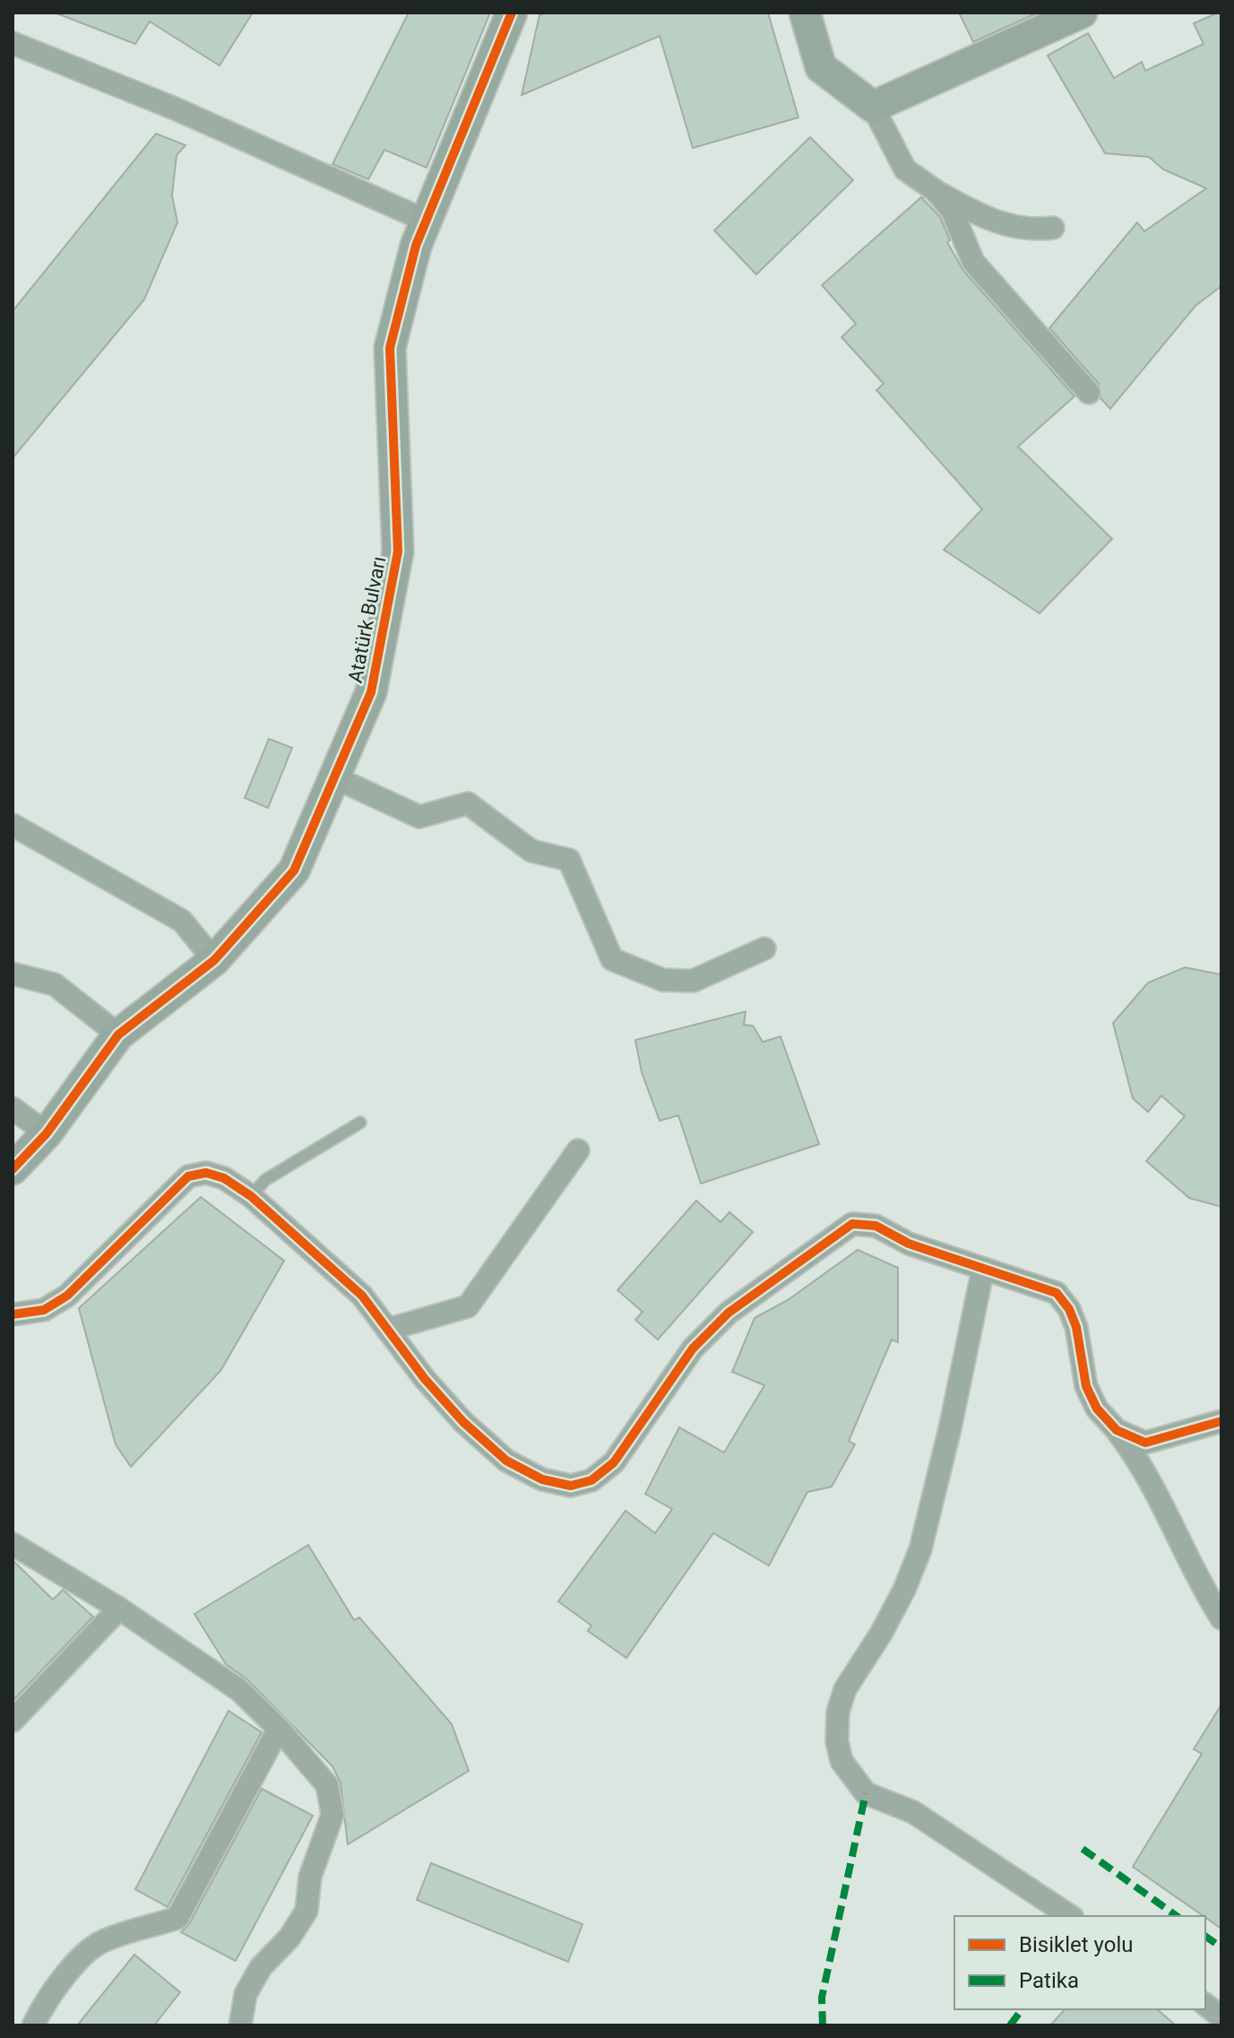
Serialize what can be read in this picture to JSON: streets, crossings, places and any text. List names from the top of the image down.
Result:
{
  "streets": {
    "street": ["Atatürk Bulvarı"]
  },
  "legend": ["Bisiklet yolu", "Patika"]
}
